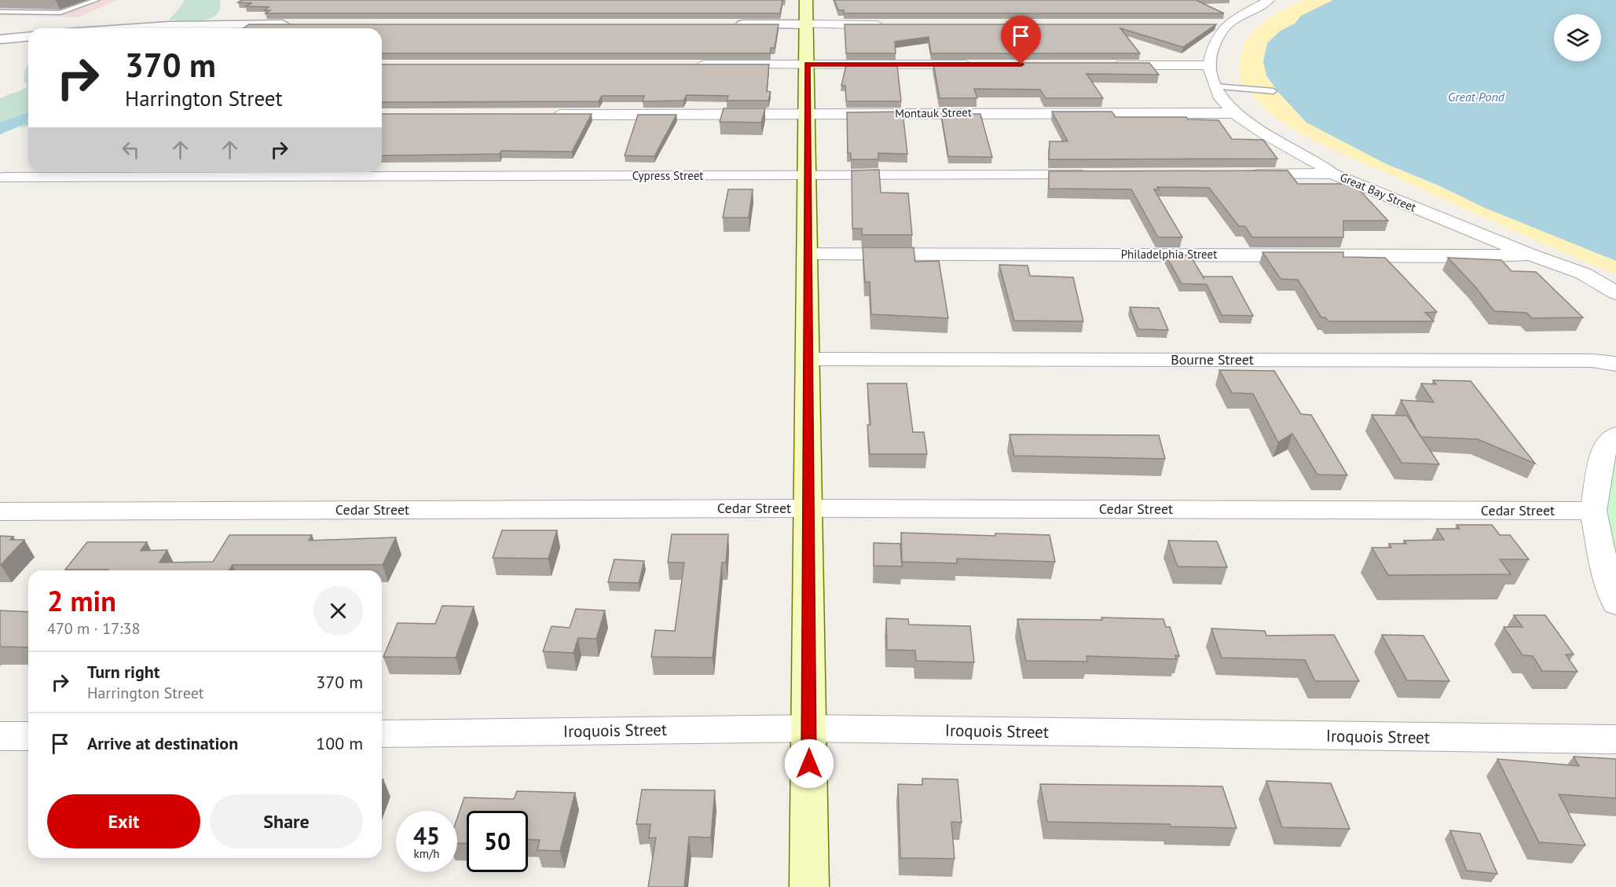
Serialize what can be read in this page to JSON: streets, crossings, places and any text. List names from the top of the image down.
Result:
{
  "streets": {
    "street": [
      "Montauk Street",
      "Cypress Street",
      "Great Bay Street",
      "Philadelphia Street",
      "Bourne Street",
      "Cedar Street",
      "Iroquois Street"
    ]
  },
  "crossings": [
    ["Montauk Street", "Great Bay Street"],
    ["Great Bay Street", "Philadelphia Street"]
  ],
  "water": ["Great Pond"],
  "page": {
    "turn": ["370 m", "Harrington Street"],
    "heading": ["2 min", "470 m · 17:38"],
    "list": [
      {
        "name": "Turn right",
        "note": "Harrington Street",
        "value": "370 m"
      },
      {
        "name": "Arrive at destination",
        "value": "100 m"
      }
    ],
    "buttons": ["Exit", "Share"],
    "speed": "45 km/h",
    "limit": "50"
  }
}
